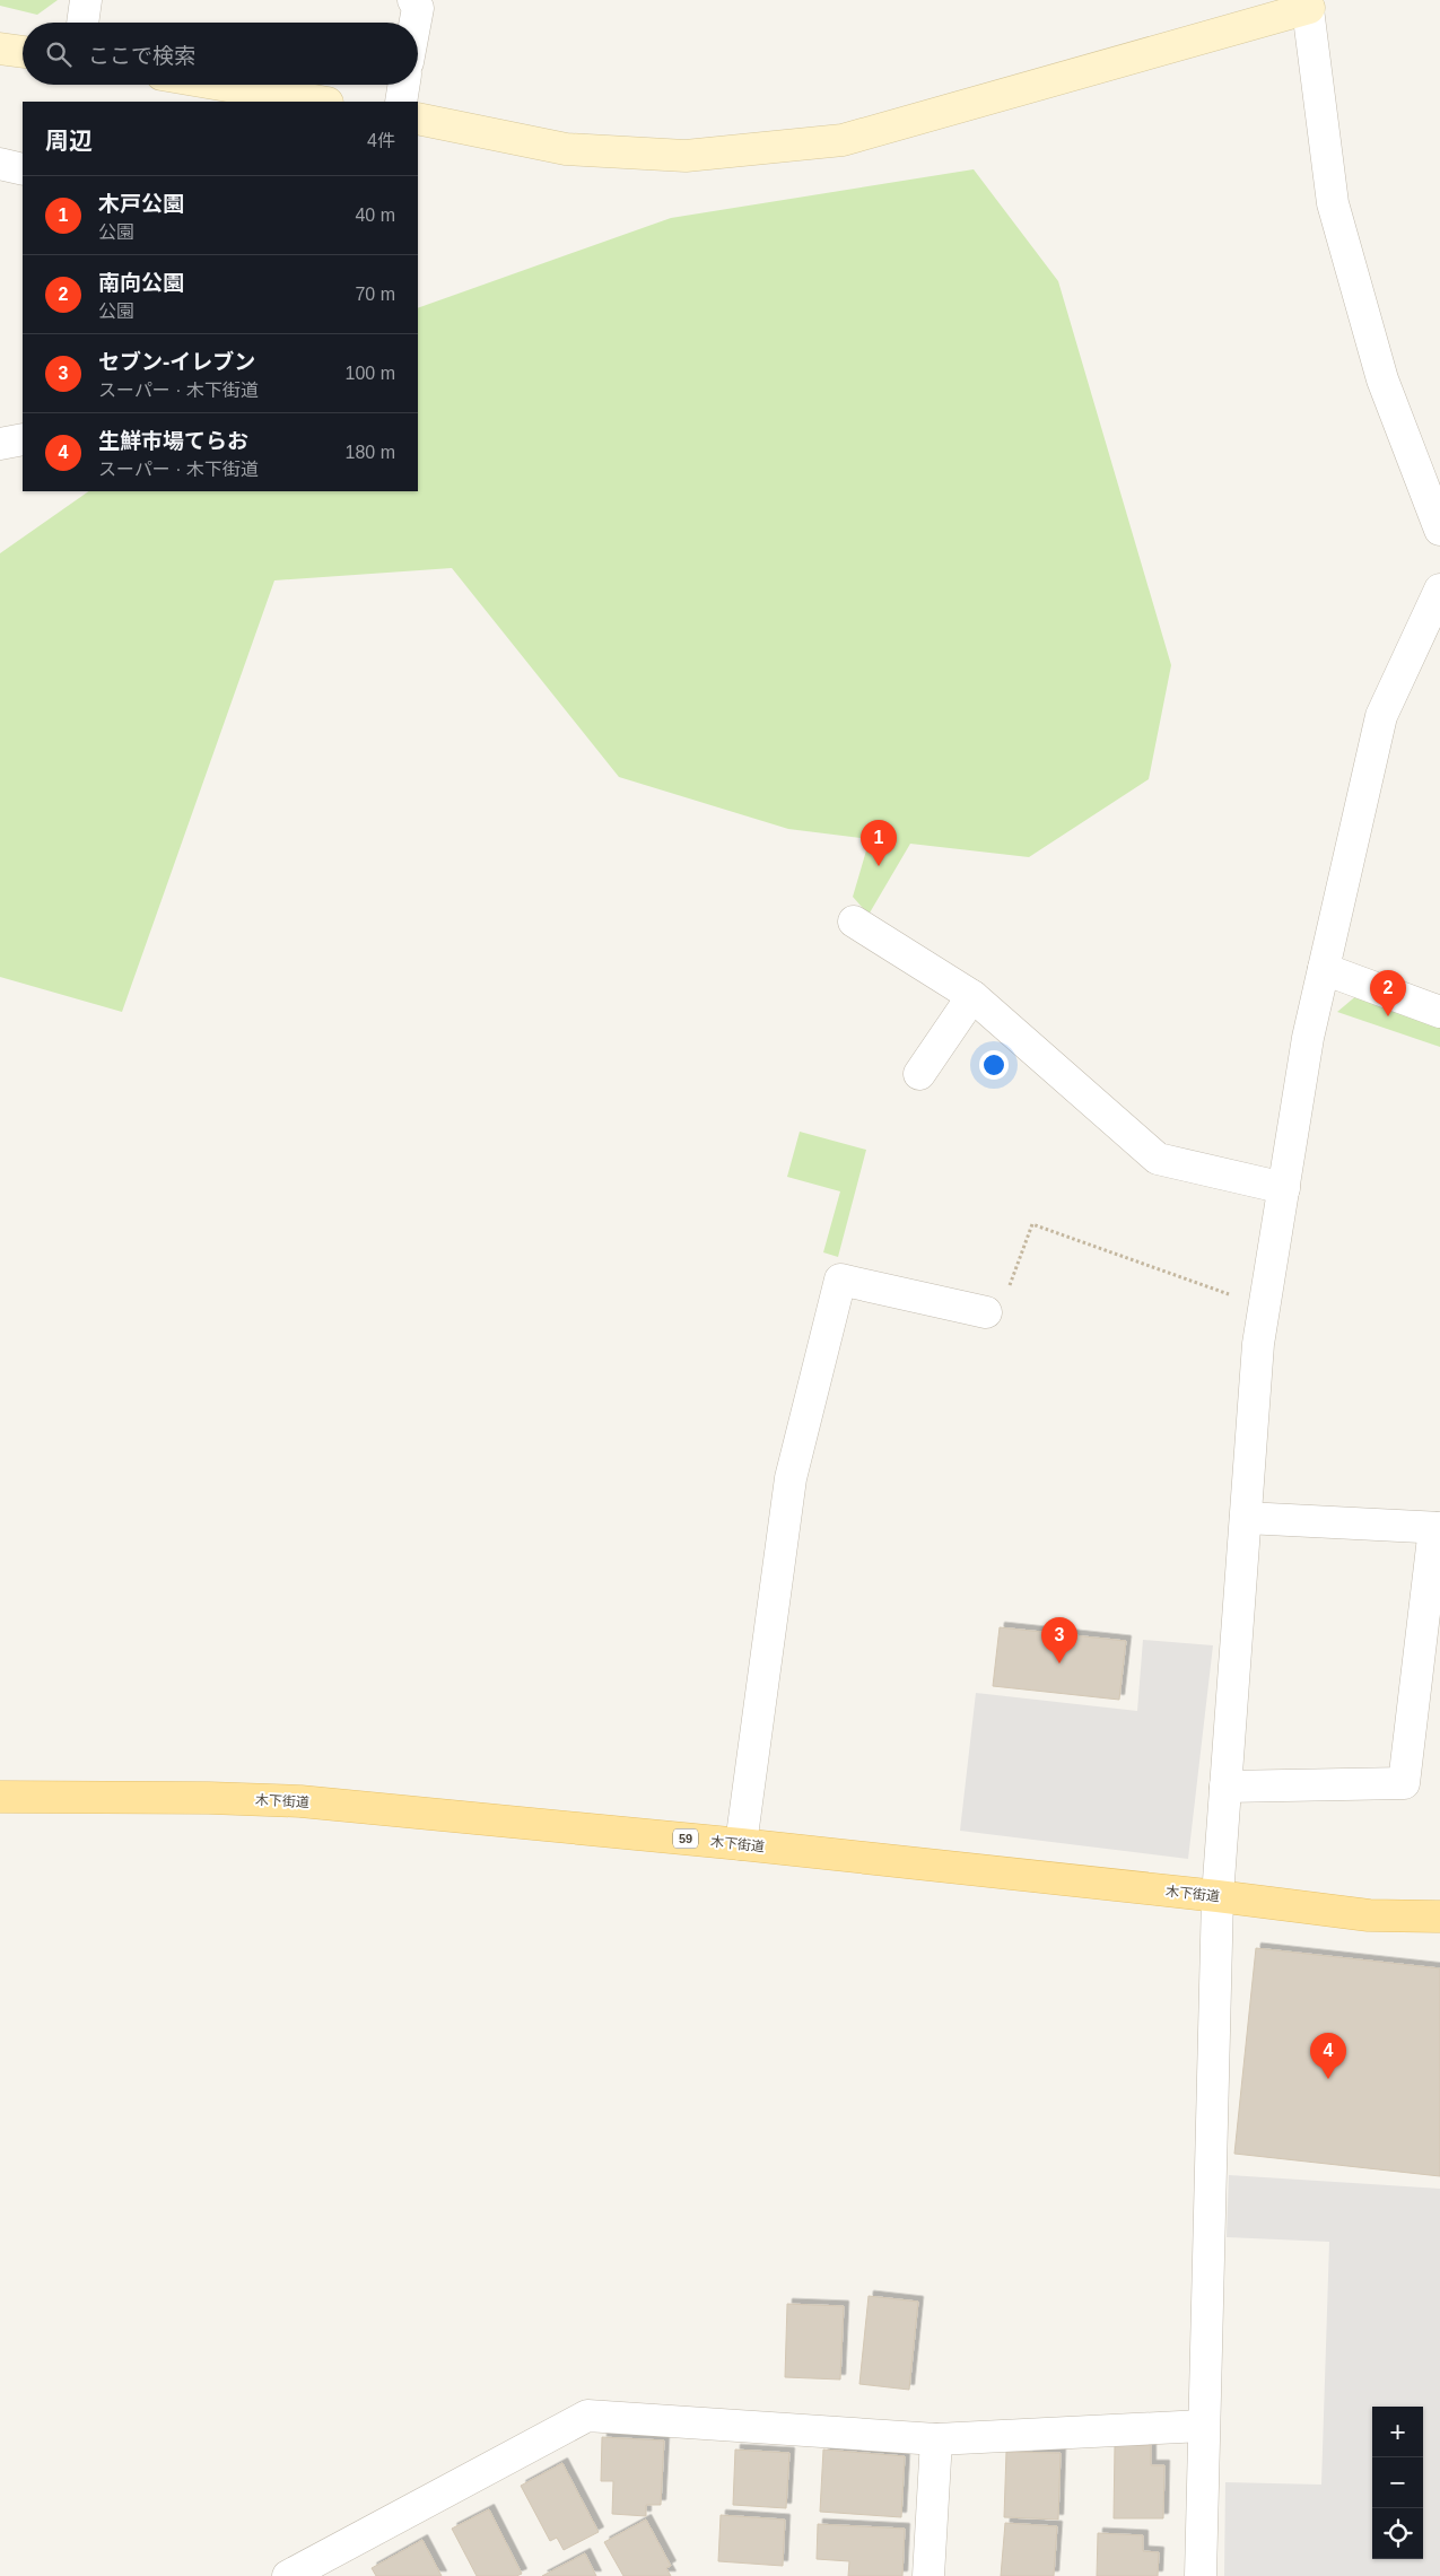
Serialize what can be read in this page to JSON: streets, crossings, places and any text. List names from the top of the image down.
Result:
{
  "streets": {
    "main road": ["木下街道", "59"]
  },
  "page": {
    "search": "ここで検索",
    "heading": ["周辺", "4件"],
    "list": [
      {
        "mark": "1",
        "name": "木戸公園",
        "note": "公園",
        "value": "40 m"
      },
      {
        "mark": "2",
        "name": "南向公園",
        "note": "公園",
        "value": "70 m"
      },
      {
        "mark": "3",
        "name": "セブン-イレブン",
        "note": "スーパー · 木下街道",
        "value": "100 m"
      },
      {
        "mark": "4",
        "name": "生鮮市場てらお",
        "note": "スーパー · 木下街道",
        "value": "180 m"
      }
    ],
    "pins": [
      "1",
      "2",
      "3",
      "4"
    ],
    "map_buttons": ["+", "−"]
  }
}
